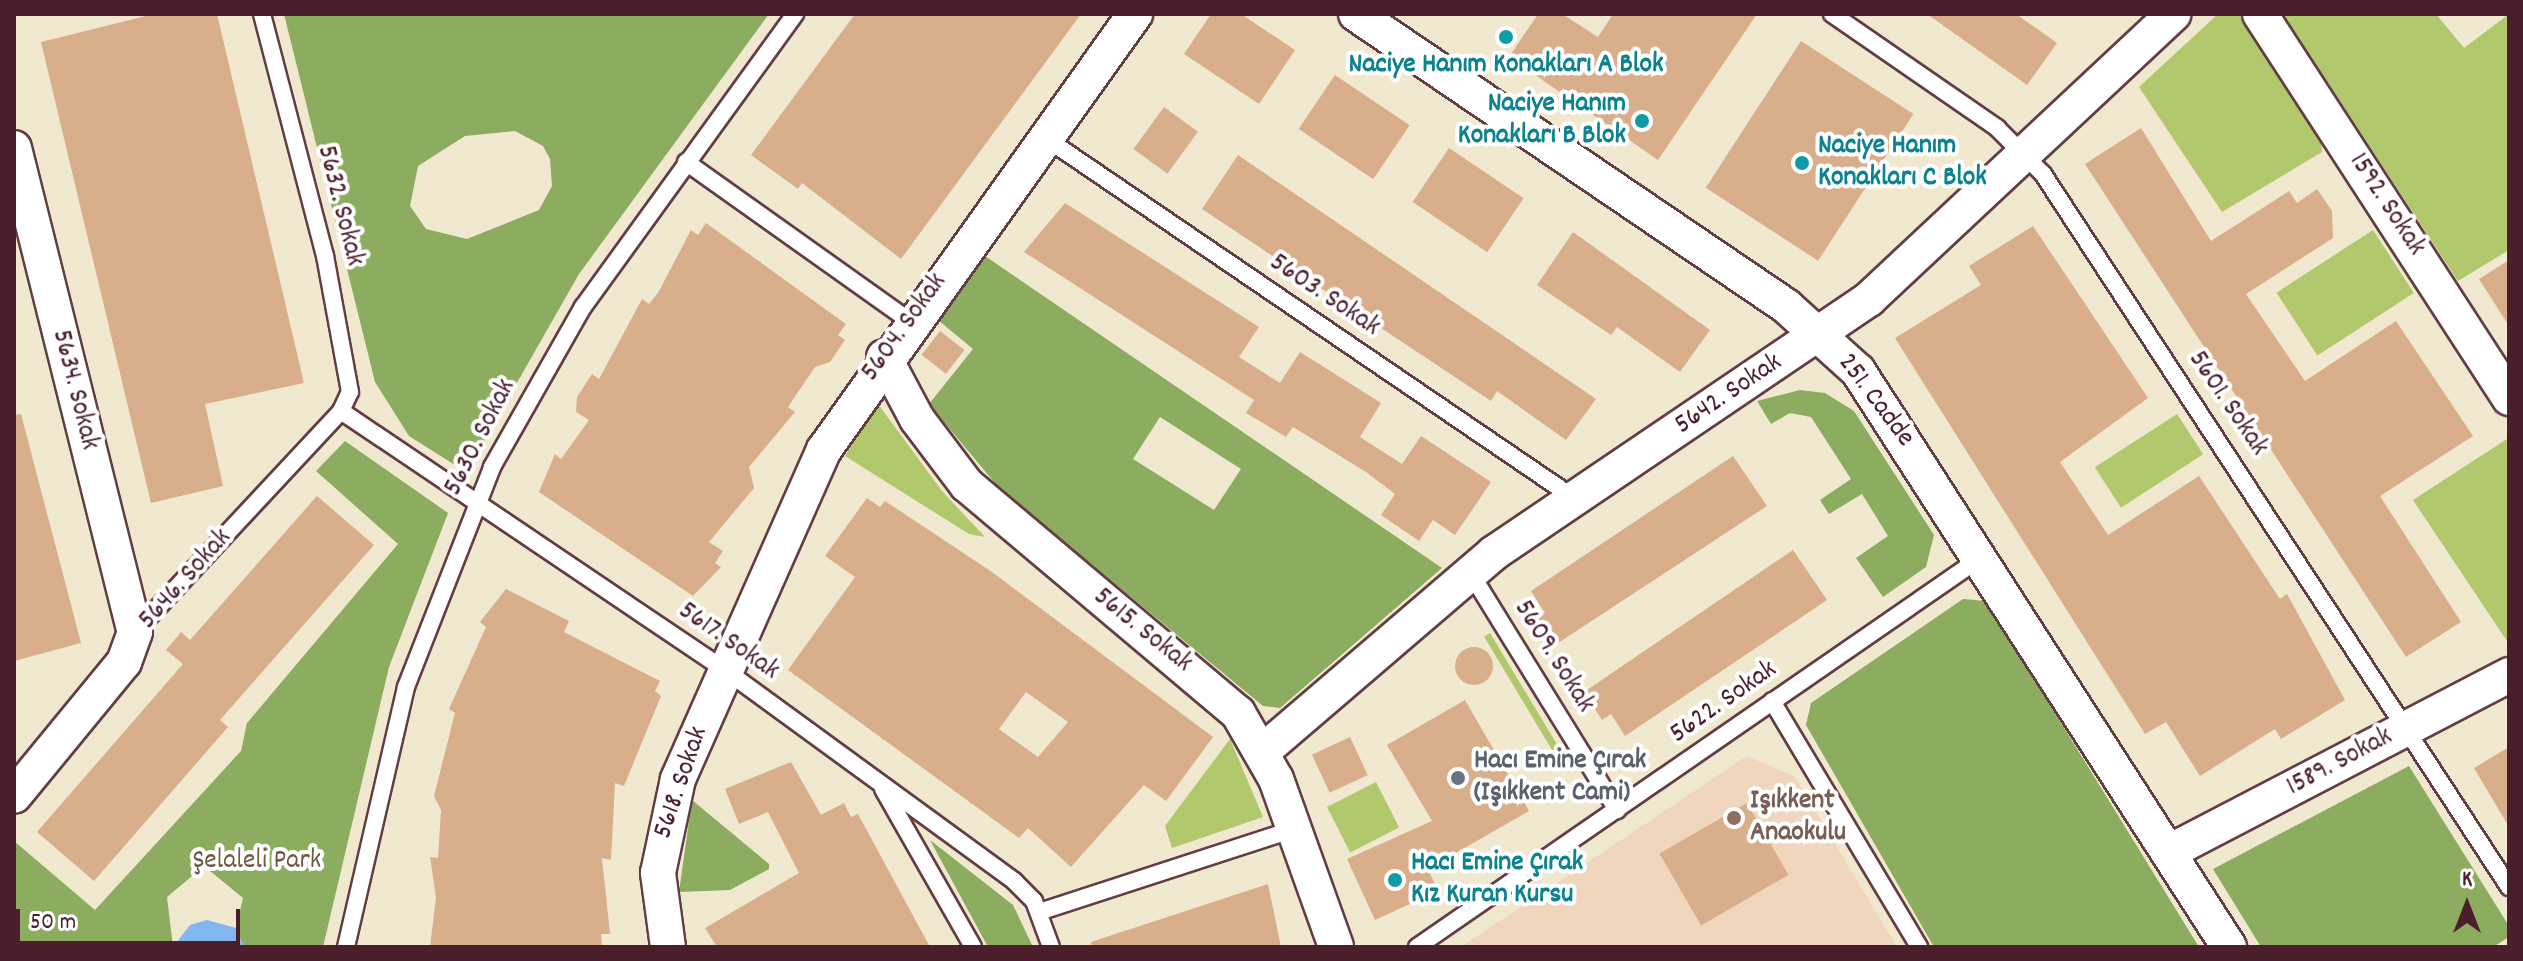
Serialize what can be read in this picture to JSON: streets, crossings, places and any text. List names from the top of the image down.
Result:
{
  "streets": {
    "street": [
      "1592. Sokak",
      "5604. Sokak",
      "5634. Sokak",
      "5642. Sokak",
      "251. Cadde",
      "5646. Sokak",
      "5615. Sokak",
      "1589. Sokak",
      "5618. Sokak"
    ],
    "lane": [
      "5632. Sokak",
      "5603. Sokak",
      "5601. Sokak",
      "5630. Sokak",
      "5617. Sokak",
      "5609. Sokak",
      "5622. Sokak"
    ]
  },
  "crossings": [
    ["5632. Sokak", "5646. Sokak"],
    ["5632. Sokak", "5617. Sokak"],
    ["5603. Sokak", "5604. Sokak"],
    ["5603. Sokak", "5642. Sokak"],
    ["5604. Sokak", "5615. Sokak"],
    ["5604. Sokak", "5617. Sokak"],
    ["5604. Sokak", "5618. Sokak"],
    ["5634. Sokak", "5646. Sokak"],
    ["5642. Sokak", "251. Cadde"],
    ["5642. Sokak", "5601. Sokak"],
    ["5642. Sokak", "5615. Sokak"],
    ["5642. Sokak", "5609. Sokak"],
    ["251. Cadde", "5622. Sokak"],
    ["251. Cadde", "1589. Sokak"],
    ["5601. Sokak", "1589. Sokak"],
    ["5630. Sokak", "5617. Sokak"],
    ["5646. Sokak", "5617. Sokak"],
    ["5617. Sokak", "5618. Sokak"],
    ["5609. Sokak", "5622. Sokak"]
  ],
  "parks": ["Şelaleli Park"],
  "places": [
    "Naciye Hanım Konakları A Blok",
    "Naciye Hanım Konakları B Blok",
    "Naciye Hanım Konakları C Blok",
    "Hacı Emine Çırak (Işıkkent Cami)",
    "Işıkkent Anaokulu",
    "Hacı Emine Çırak Kız Kuran Kursu"
  ],
  "scale_bar": "50 m",
  "north": "top"
}
